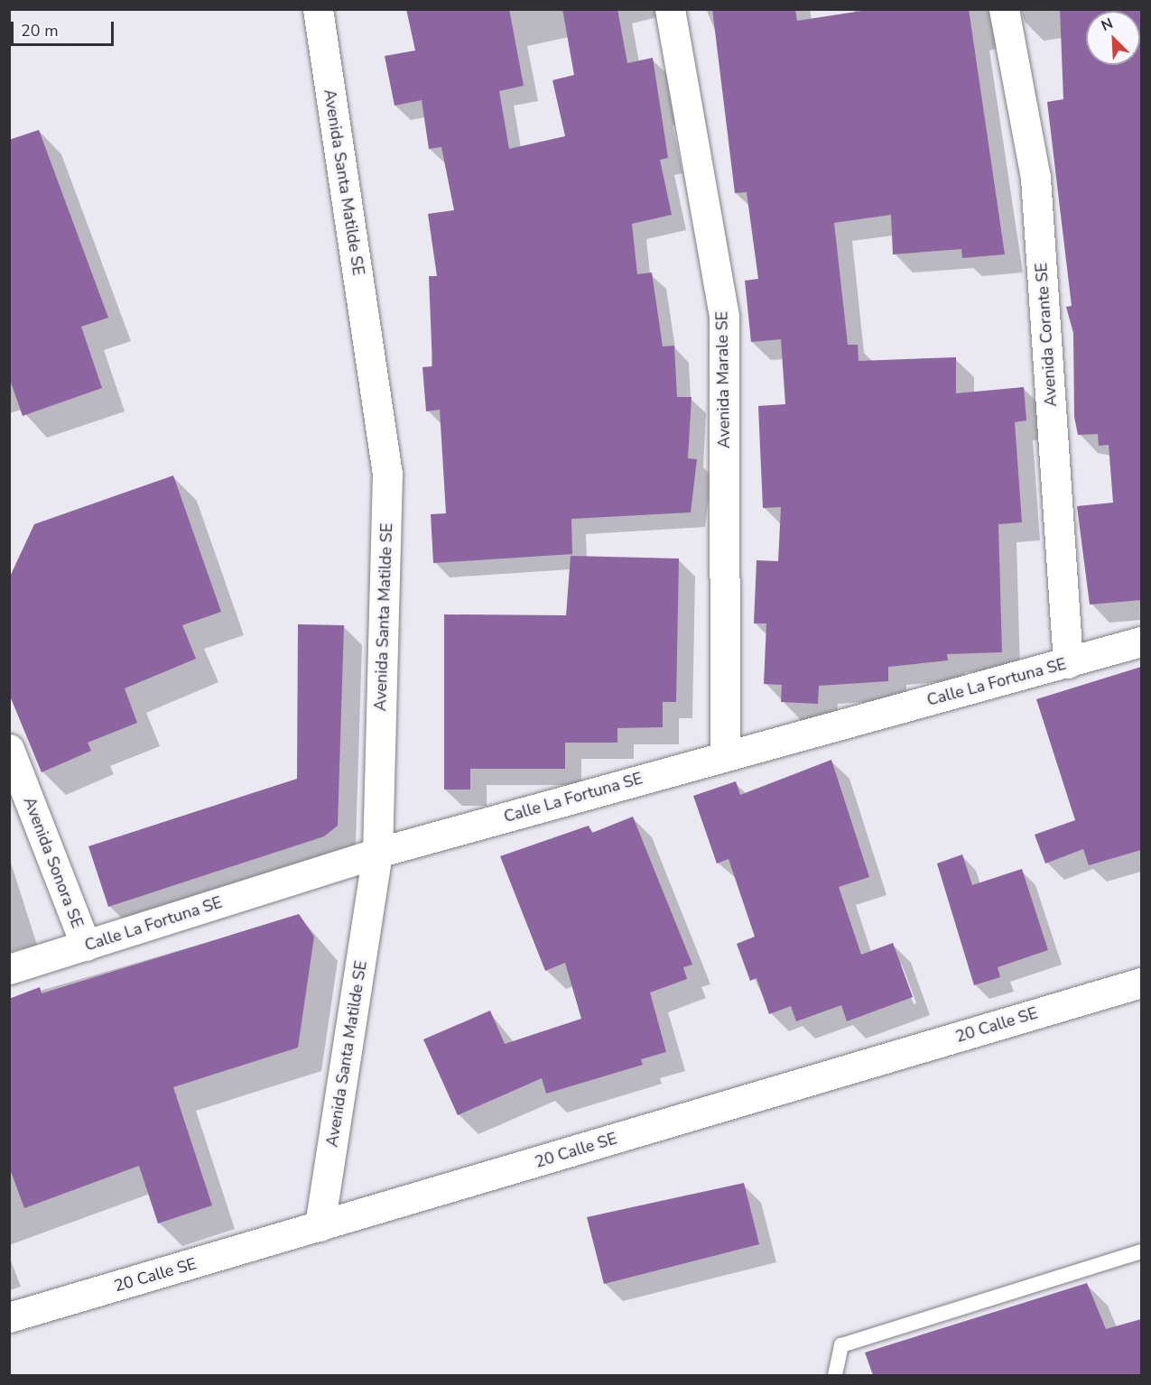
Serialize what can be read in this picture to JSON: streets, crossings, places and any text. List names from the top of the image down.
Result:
{
  "streets": {
    "street": [
      "Avenida Santa Matilde SE",
      "Avenida Corante SE",
      "Avenida Marale SE",
      "Calle La Fortuna SE",
      "Avenida Sonora SE",
      "20 Calle SE"
    ]
  },
  "crossings": [
    ["Avenida Santa Matilde SE", "Calle La Fortuna SE"],
    ["Avenida Santa Matilde SE", "20 Calle SE"],
    ["Avenida Corante SE", "Calle La Fortuna SE"],
    ["Avenida Marale SE", "Calle La Fortuna SE"],
    ["Calle La Fortuna SE", "Avenida Sonora SE"]
  ],
  "scale_bar": "20 m",
  "north": "top left"
}
